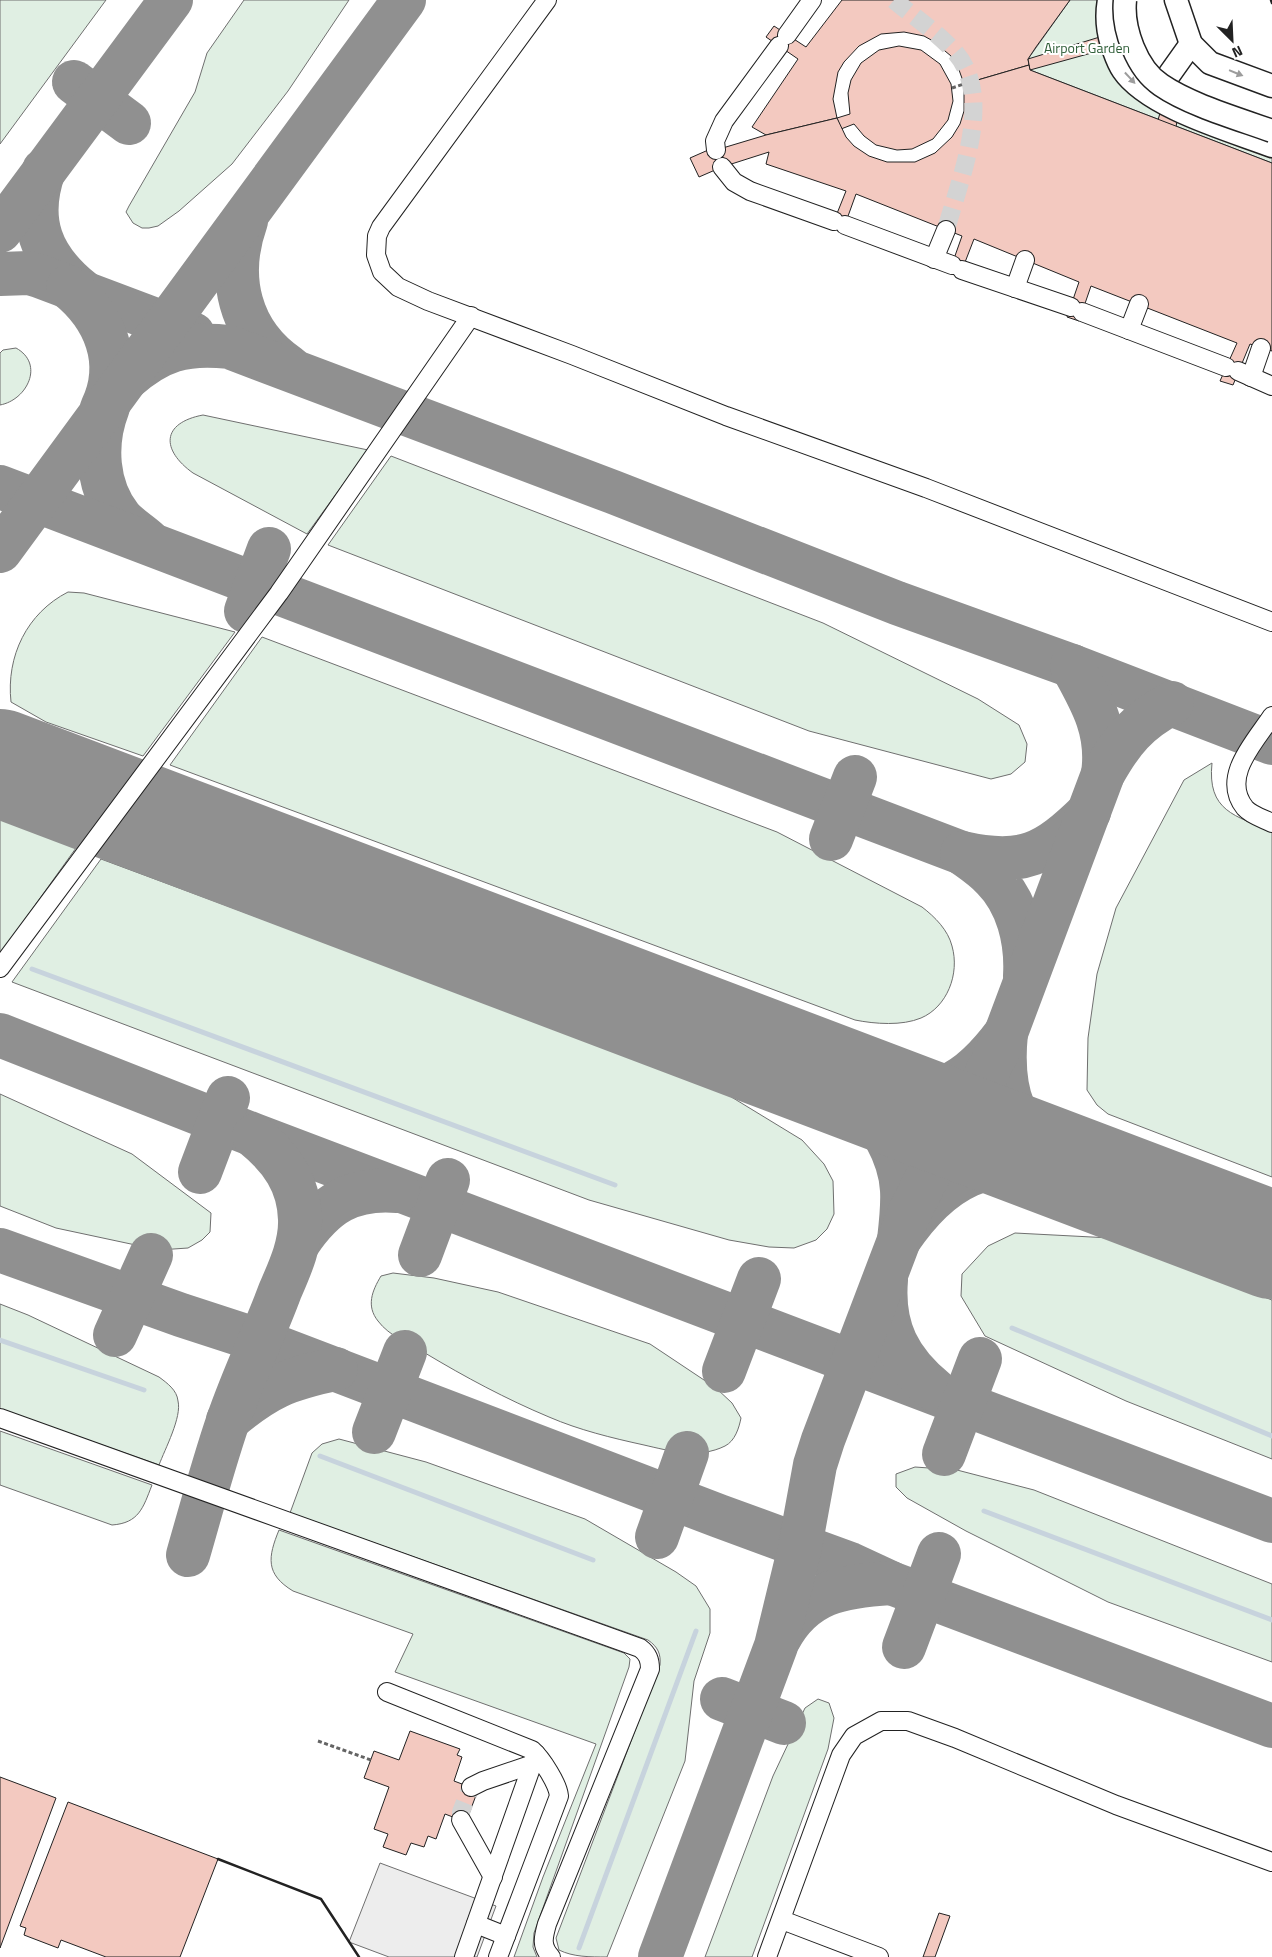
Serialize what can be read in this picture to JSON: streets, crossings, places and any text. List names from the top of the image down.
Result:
{
  "parks": ["Airport Garden"],
  "north": "bottom right"
}
